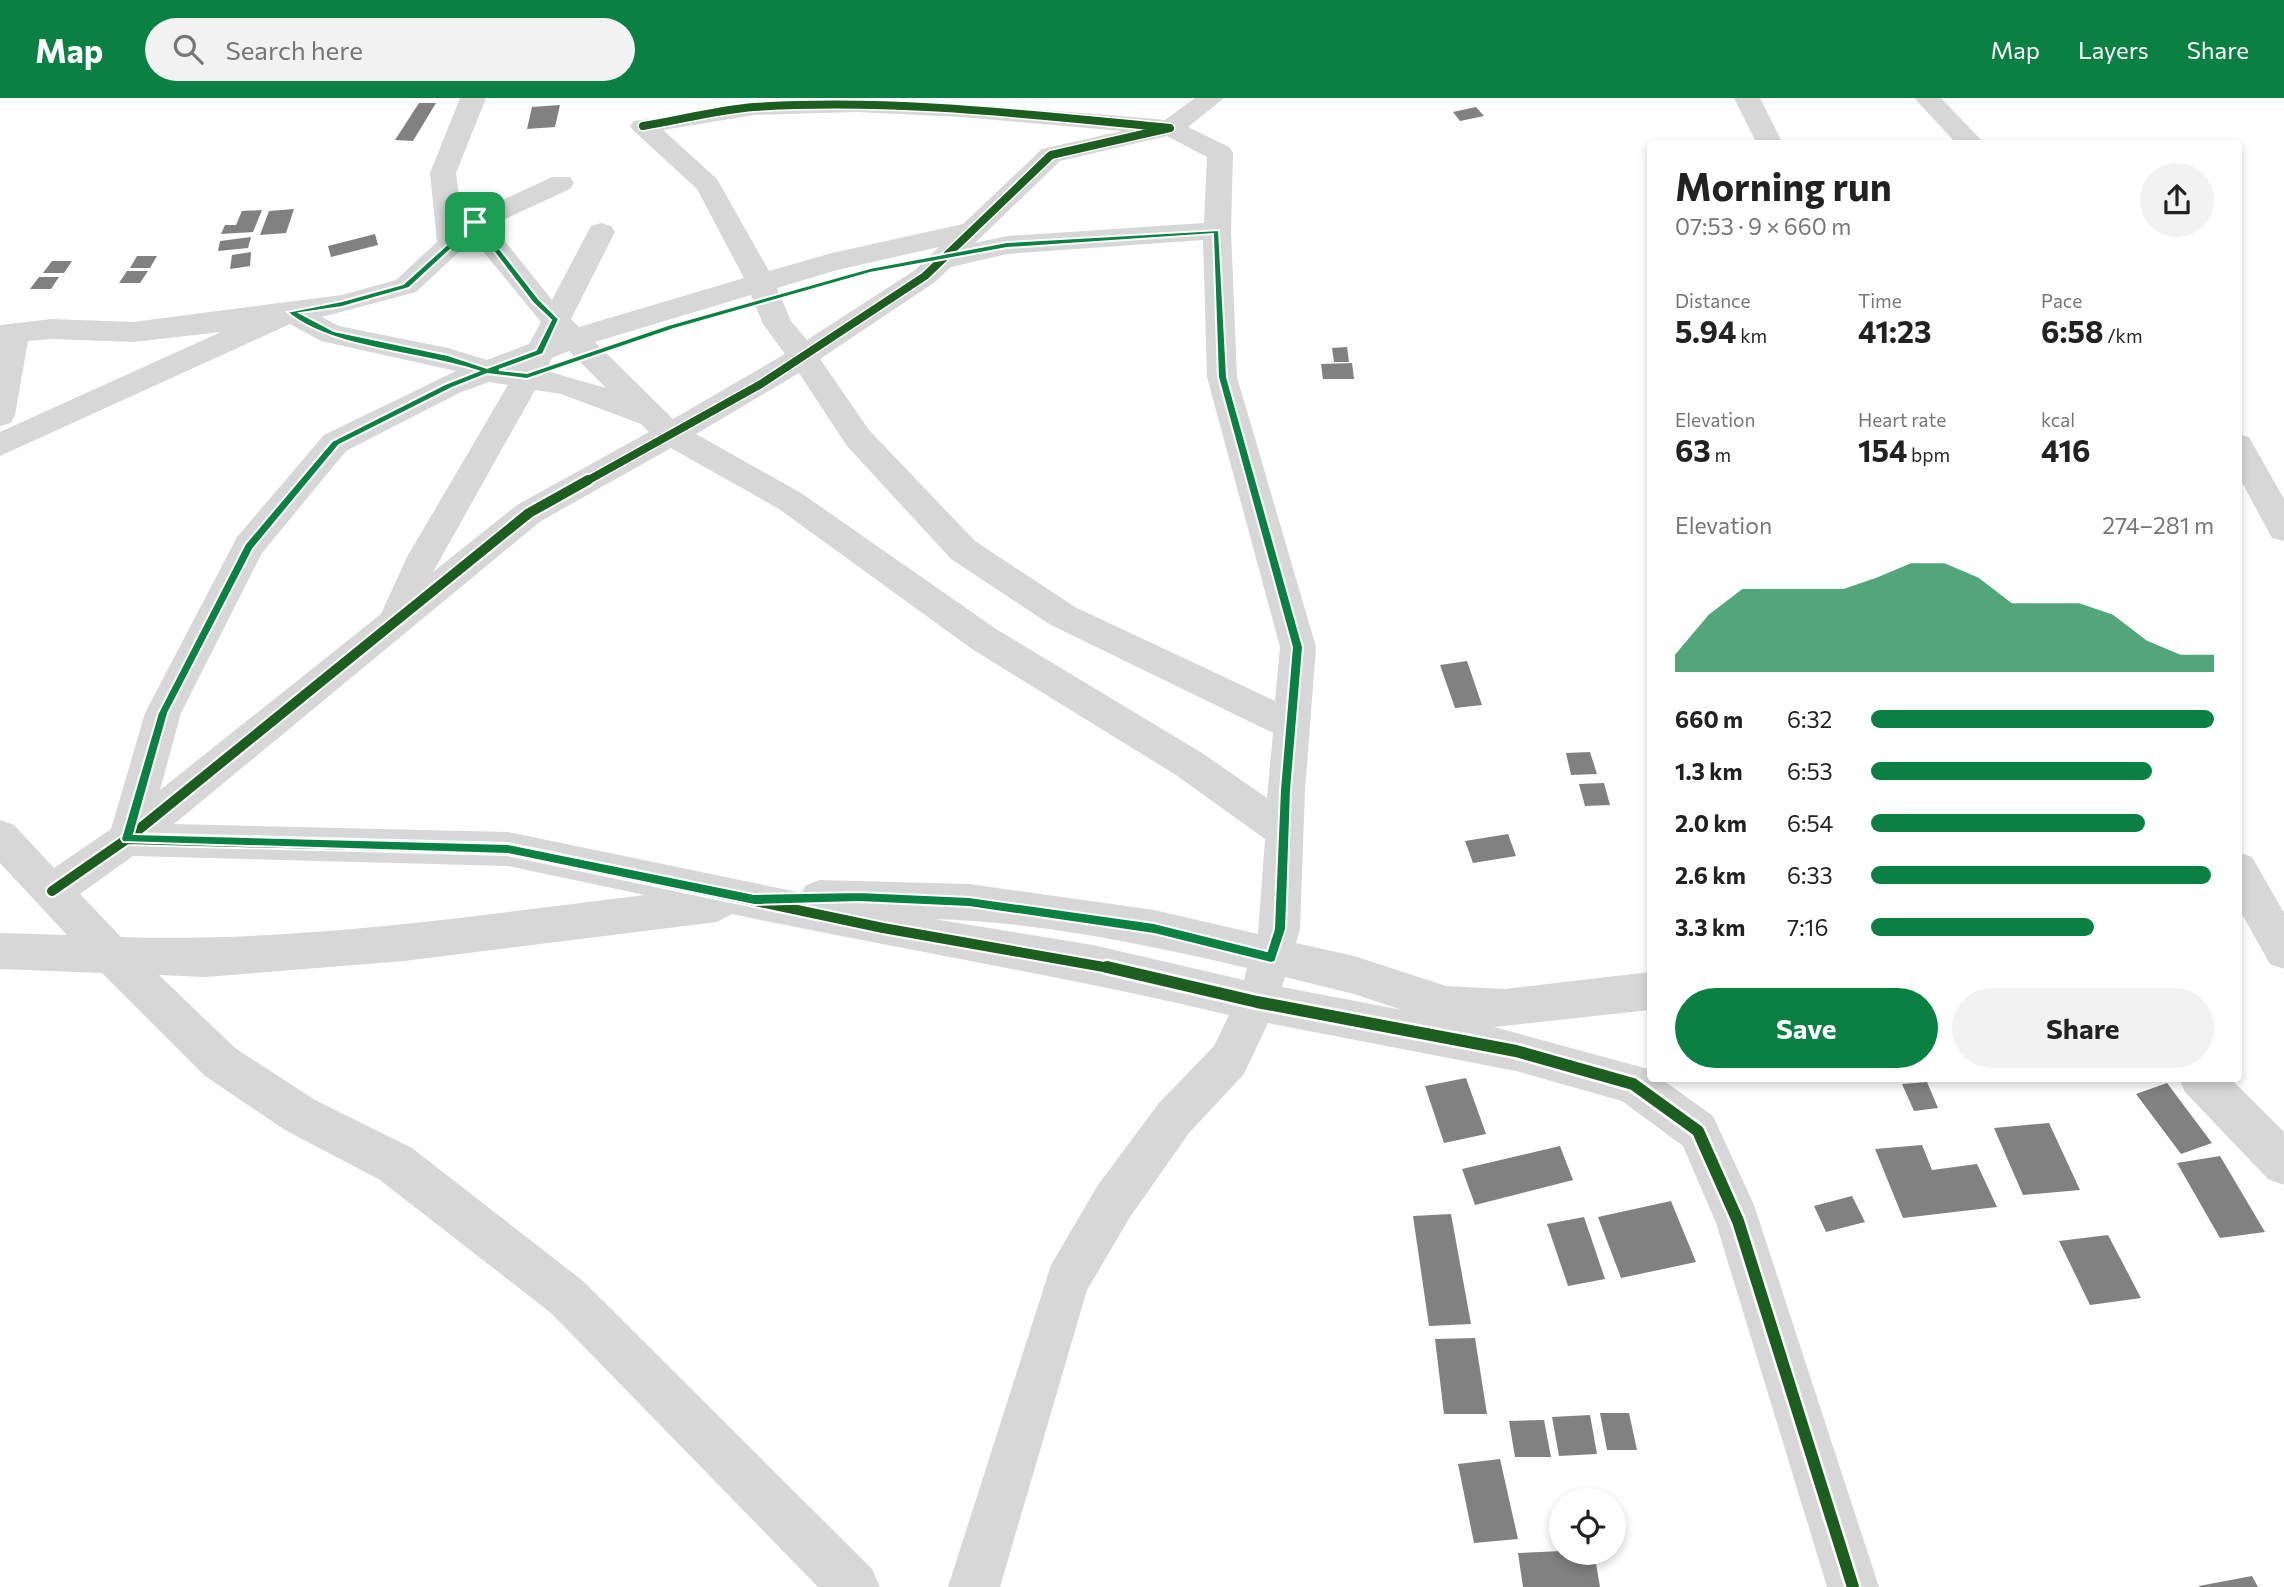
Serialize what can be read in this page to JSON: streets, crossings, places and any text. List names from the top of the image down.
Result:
{
  "page": {
    "header": "Map",
    "search": "Search here",
    "nav": ["Map", "Layers", "Share"],
    "heading": ["Morning run", "07:53 · 9 × 660 m"],
    "stats": [
      ["Distance", "5.94 km"],
      ["Time", "41:23"],
      ["Pace", "6:58 /km"],
      ["Elevation", "63 m"],
      ["Heart rate", "154 bpm"],
      ["kcal", "416"]
    ],
    "chart": ["Elevation", "274–281 m"],
    "list": [
      {
        "name": "660 m",
        "note": "6:32"
      },
      {
        "name": "1.3 km",
        "note": "6:53"
      },
      {
        "name": "2.0 km",
        "note": "6:54"
      },
      {
        "name": "2.6 km",
        "note": "6:33"
      },
      {
        "name": "3.3 km",
        "note": "7:16"
      }
    ],
    "buttons": ["Save", "Share"]
  }
}
